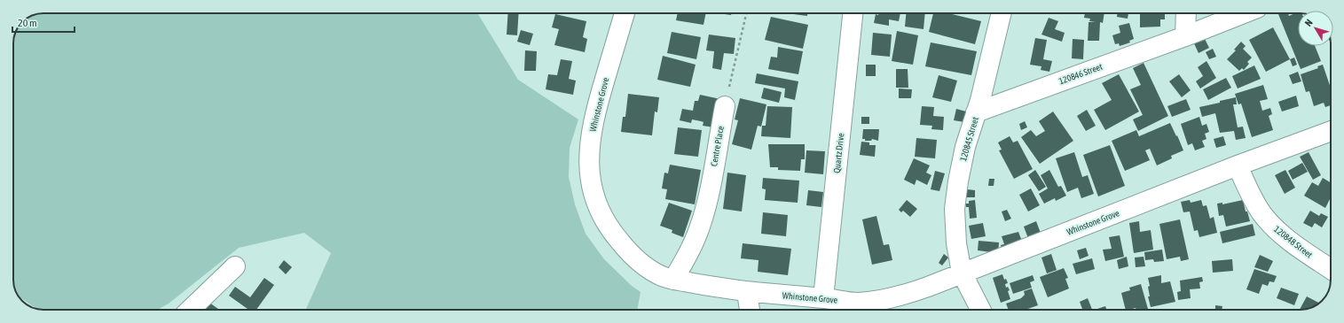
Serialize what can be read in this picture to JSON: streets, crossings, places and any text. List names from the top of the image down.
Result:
{
  "streets": {
    "street": [
      "120846 Street",
      "Whinstone Grove",
      "120845 Street",
      "Centre Place",
      "Quartz Drive",
      "120848 Street"
    ]
  },
  "crossings": [
    ["120846 Street", "120845 Street"],
    ["Whinstone Grove", "120845 Street"],
    ["Whinstone Grove", "Centre Place"],
    ["Whinstone Grove", "Quartz Drive"],
    ["Whinstone Grove", "120848 Street"]
  ],
  "scale_bar": "20 m",
  "north": "top left"
}
